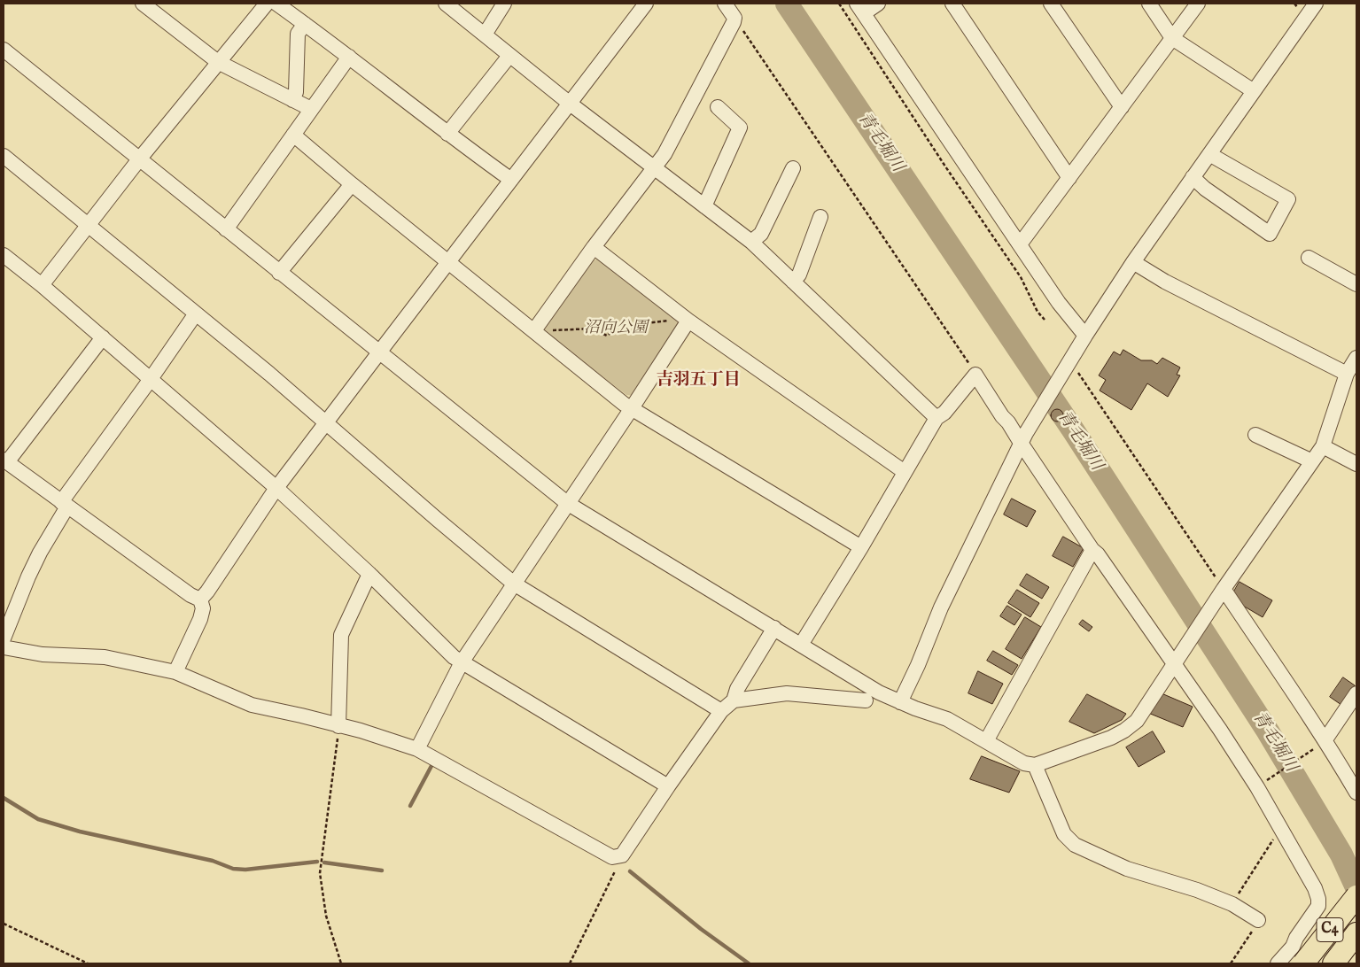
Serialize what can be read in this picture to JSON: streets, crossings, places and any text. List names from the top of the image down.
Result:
{
  "streets": {
    "highway": ["C4"]
  },
  "districts": ["吉羽五丁目"],
  "water": ["青毛堀川"],
  "parks": ["沼向公園"]
}
